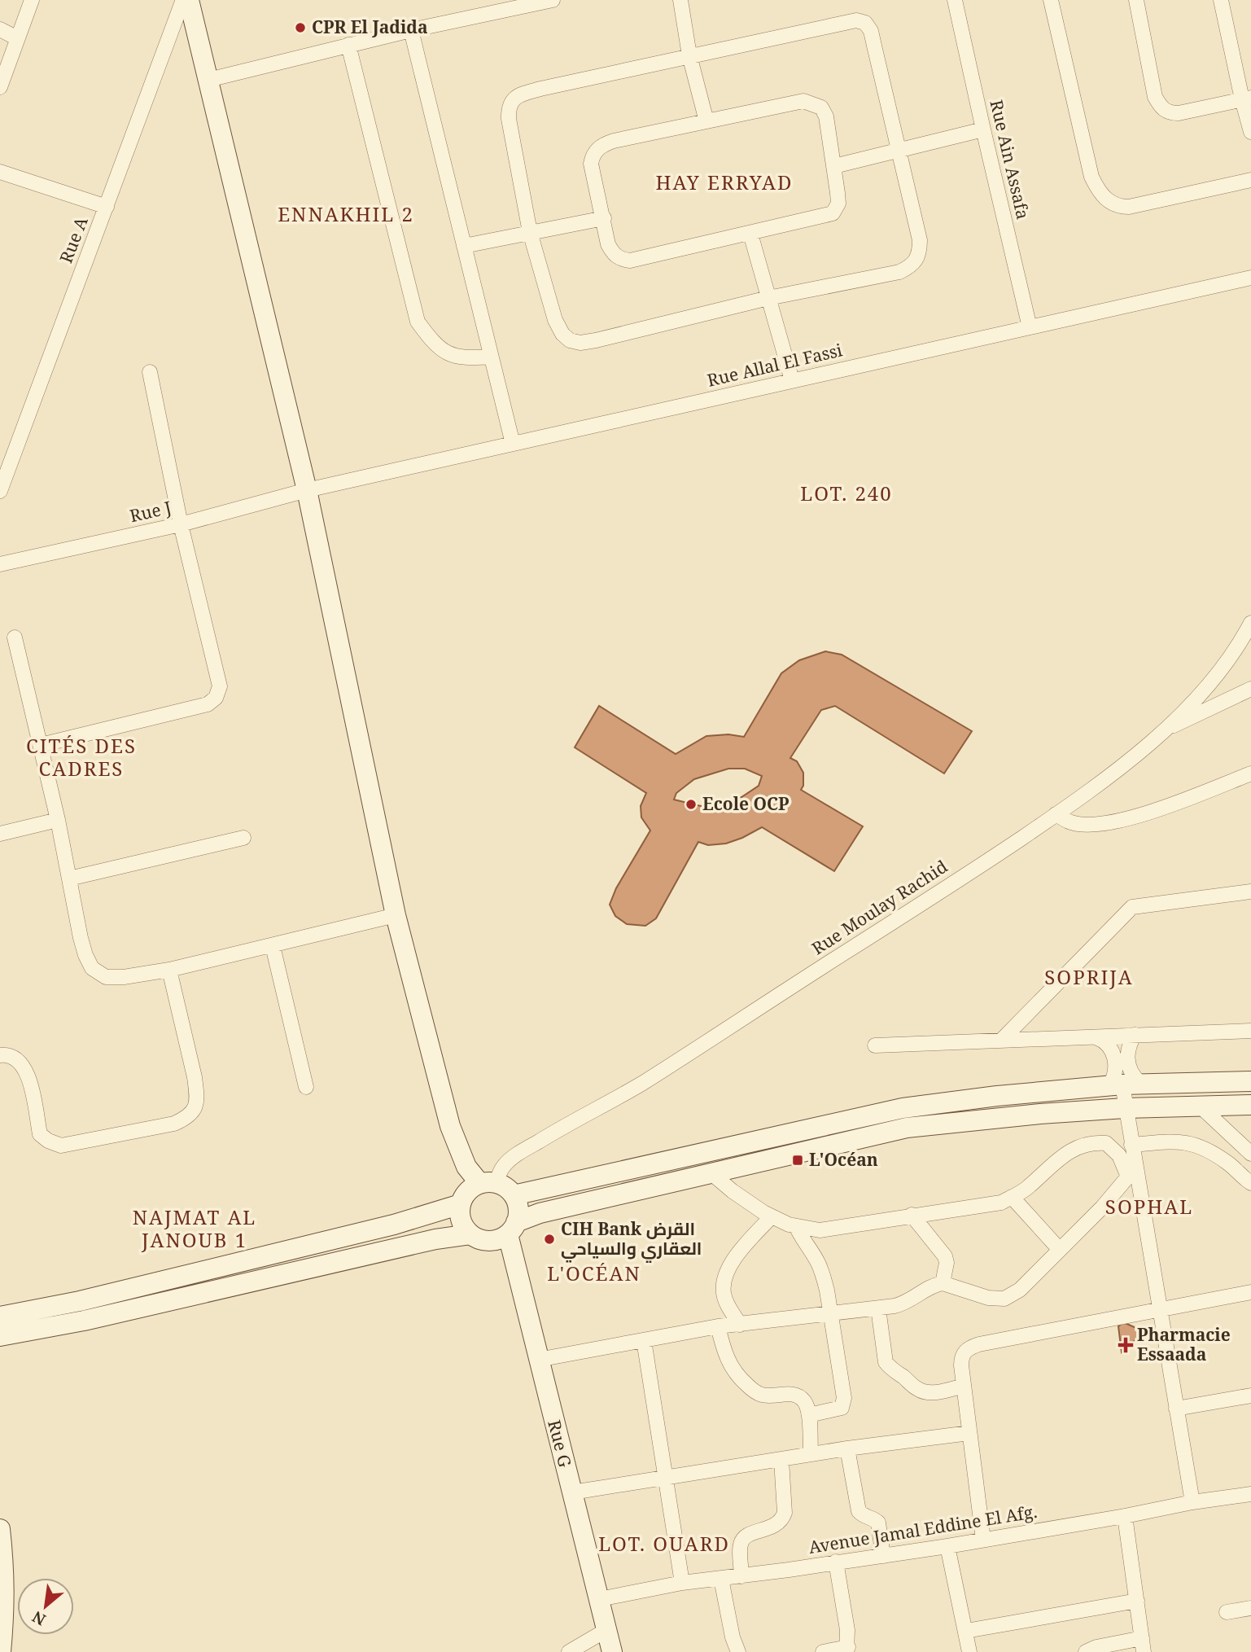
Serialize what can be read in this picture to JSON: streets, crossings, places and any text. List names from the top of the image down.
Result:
{
  "streets": {
    "main road": ["Rue G"],
    "street": [
      "Rue Ain Assafa",
      "Rue A",
      "Rue Allal El Fassi",
      "Rue J",
      "Rue Moulay Rachid",
      "Avenue Jamal Eddine El Afg."
    ]
  },
  "crossings": [
    ["Rue Ain Assafa", "Rue Allal El Fassi"],
    ["Rue Allal El Fassi", "Rue J"],
    ["Rue Moulay Rachid", "Rue G"],
    ["Rue G", "Avenue Jamal Eddine El Afg."]
  ],
  "districts": [
    "HAY ERRYAD",
    "ENNAKHIL 2",
    "LOT. 240",
    "CITÉS DES CADRES",
    "SOPRIJA",
    "SOPHAL",
    "NAJMAT AL JANOUB 1",
    "L'OCÉAN",
    "LOT. OUARD"
  ],
  "places": {
    "other": ["CPR El Jadida", "Ecole OCP", "CIH Bank القرض العقاري والسياحي"],
    "transit": ["L'Océan"],
    "health": ["Pharmacie Essaada"]
  },
  "north": "bottom left"
}
